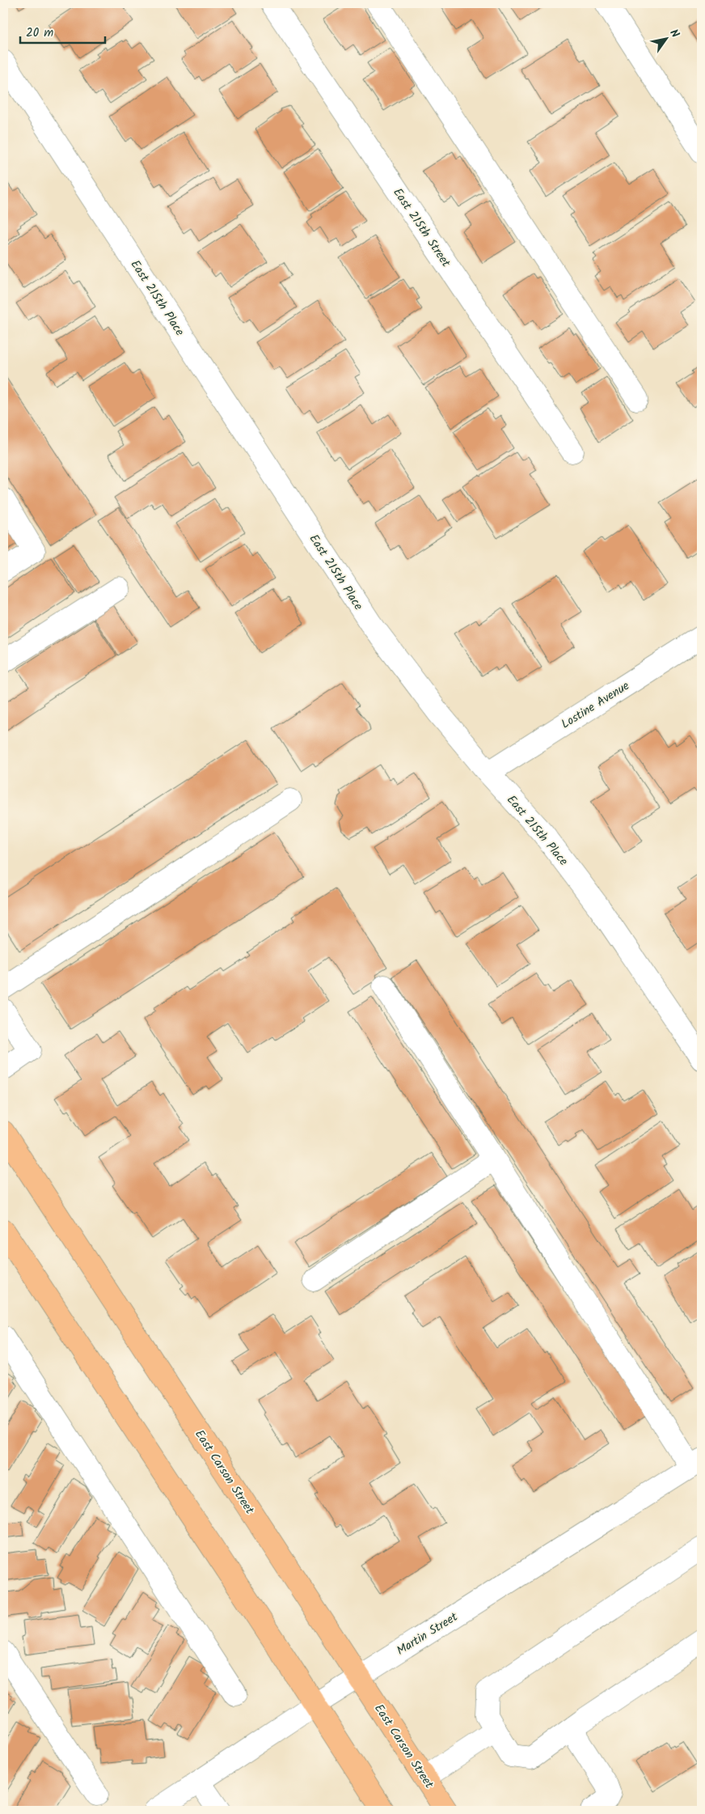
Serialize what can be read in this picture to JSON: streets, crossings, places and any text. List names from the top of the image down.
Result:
{
  "streets": {
    "main road": ["East Carson Street"],
    "street": [
      "East 215th Street",
      "East 215th Place",
      "Lostine Avenue",
      "Martin Street"
    ]
  },
  "crossings": [
    ["East 215th Place", "Lostine Avenue"],
    ["East Carson Street", "Martin Street"]
  ],
  "scale_bar": "20 m",
  "north": "top right"
}
